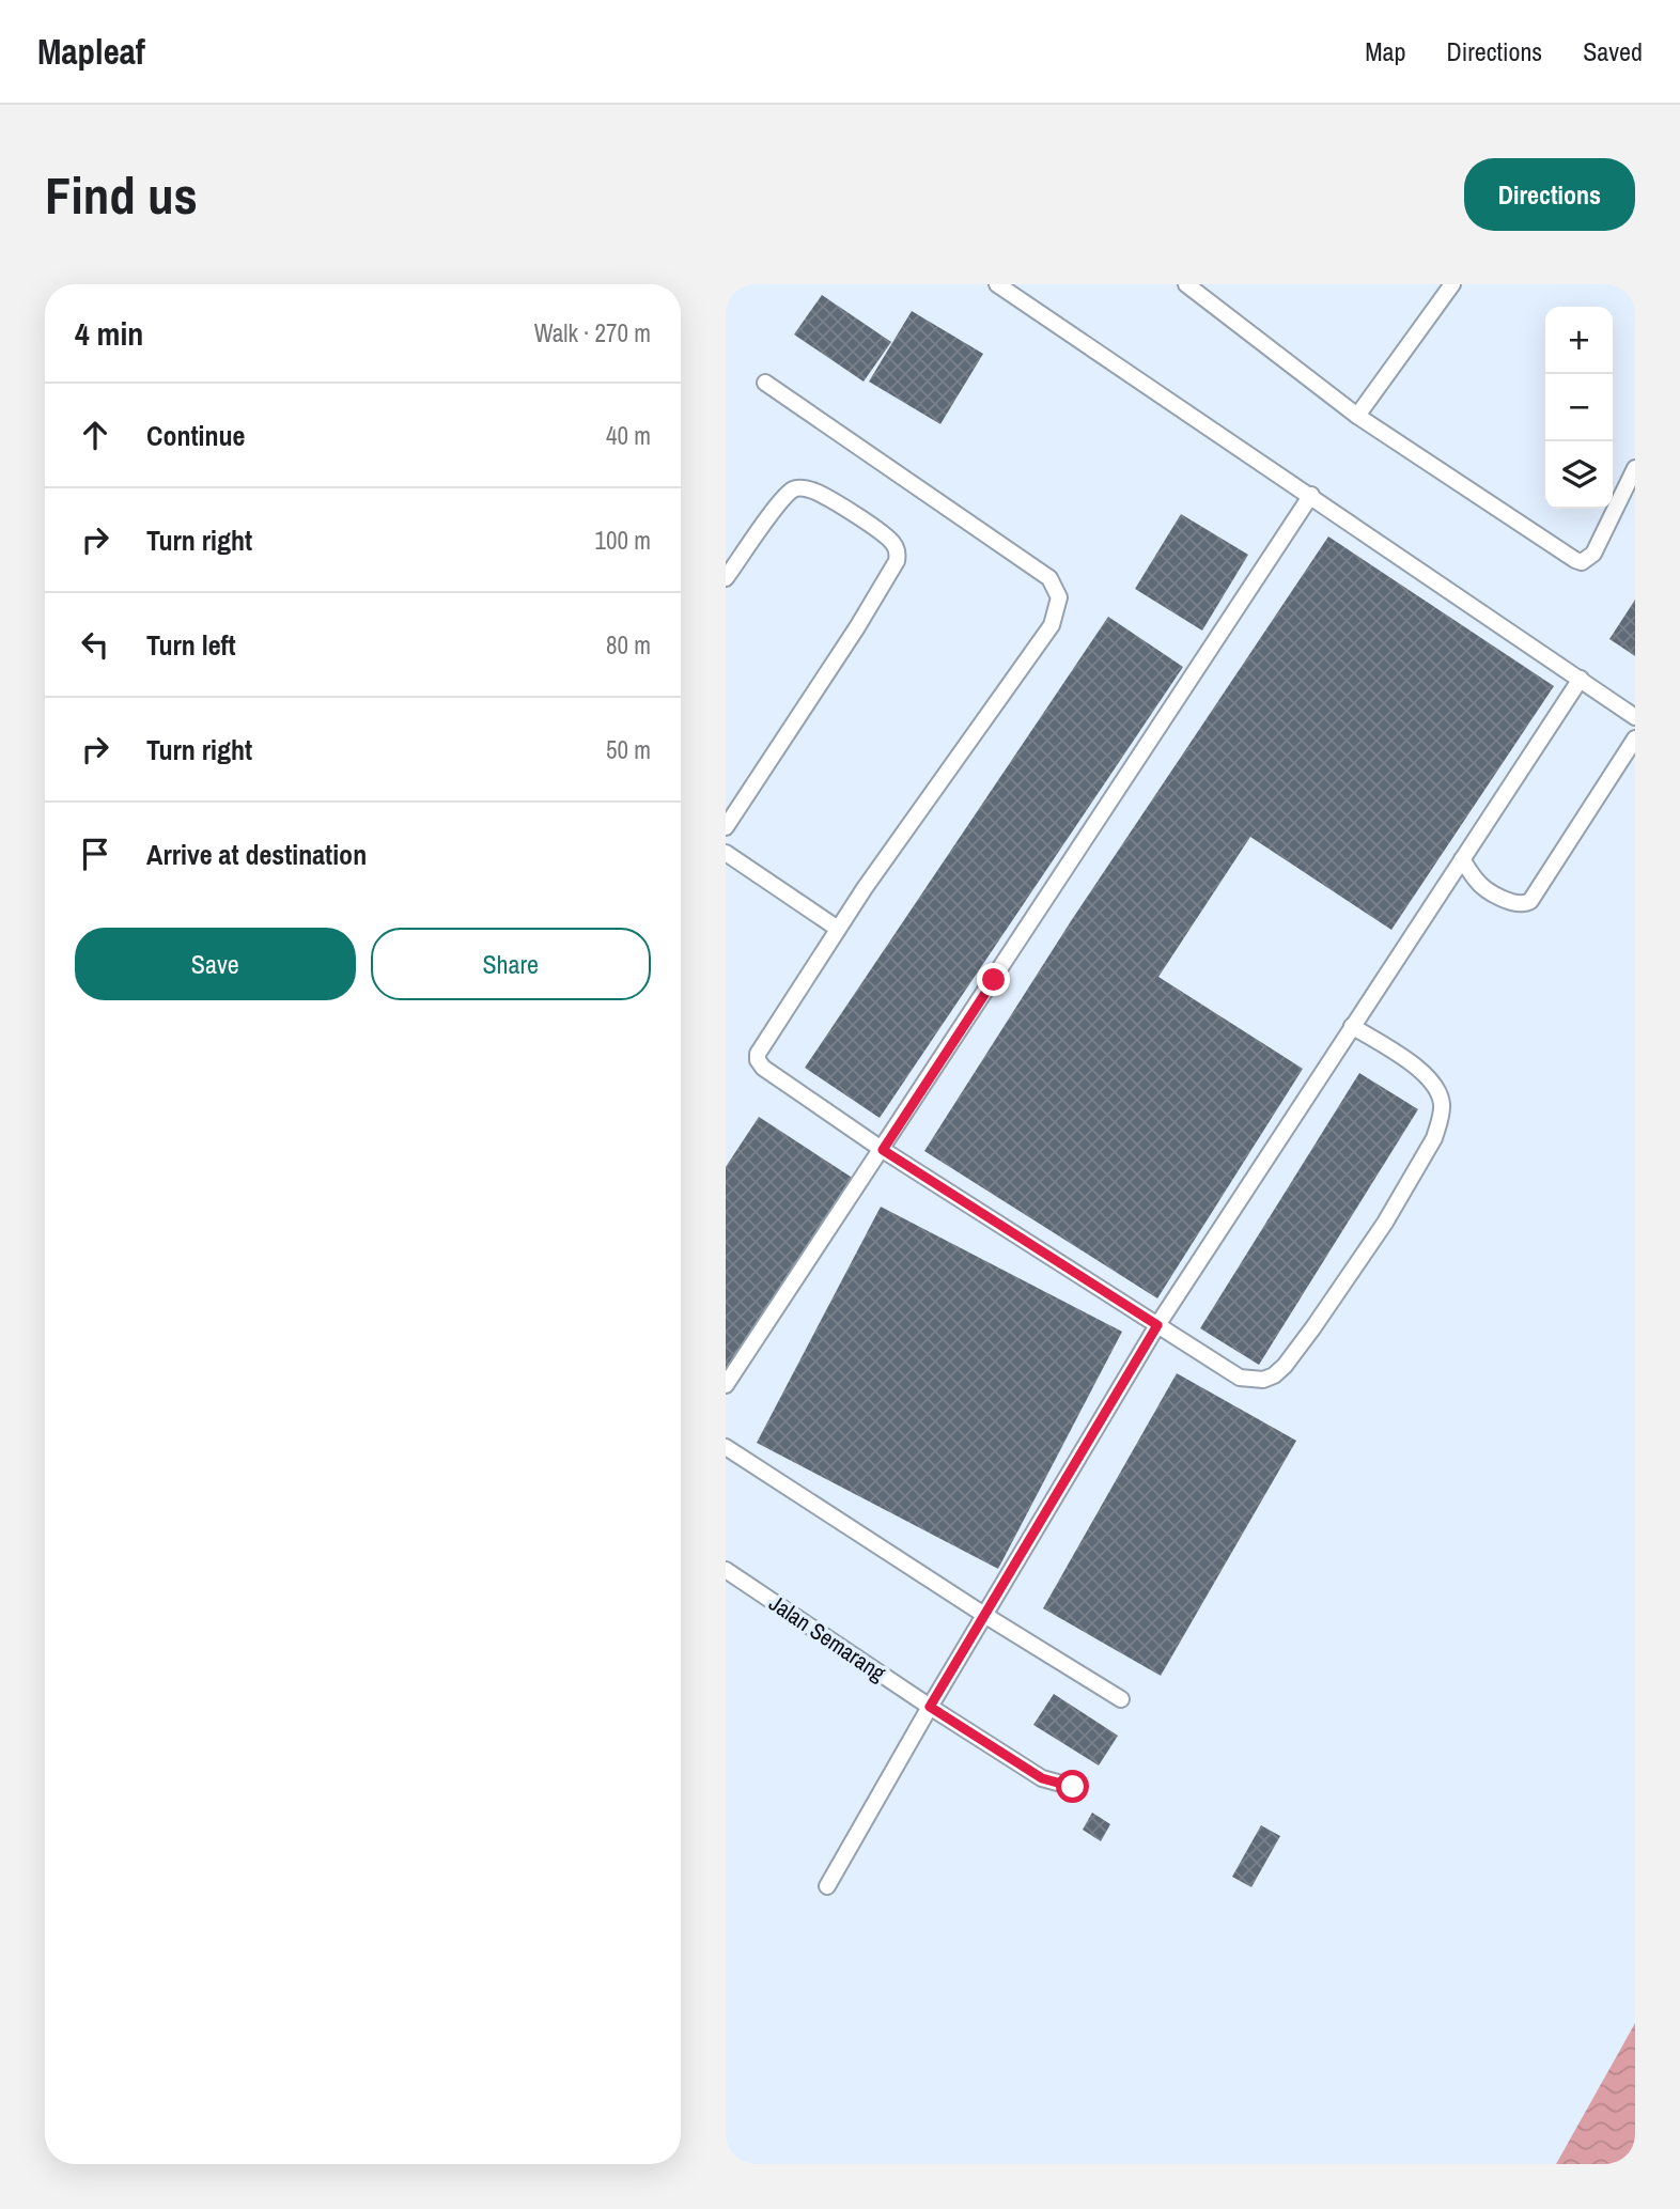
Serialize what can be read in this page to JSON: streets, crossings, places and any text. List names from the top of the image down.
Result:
{
  "streets": {
    "lane": ["Jalan Semarang"]
  },
  "page": {
    "header": "Mapleaf",
    "nav": ["Map", "Directions", "Saved"],
    "buttons": [
      "Directions",
      ["Save", "Share"]
    ],
    "title": "Find us",
    "heading": ["4 min", "Walk · 270 m"],
    "map_buttons": ["+", "−"],
    "list": [
      ["Continue", "40 m"],
      ["Turn right", "100 m"],
      ["Turn left", "80 m"],
      ["Turn right", "50 m"],
      "Arrive at destination"
    ]
  }
}
